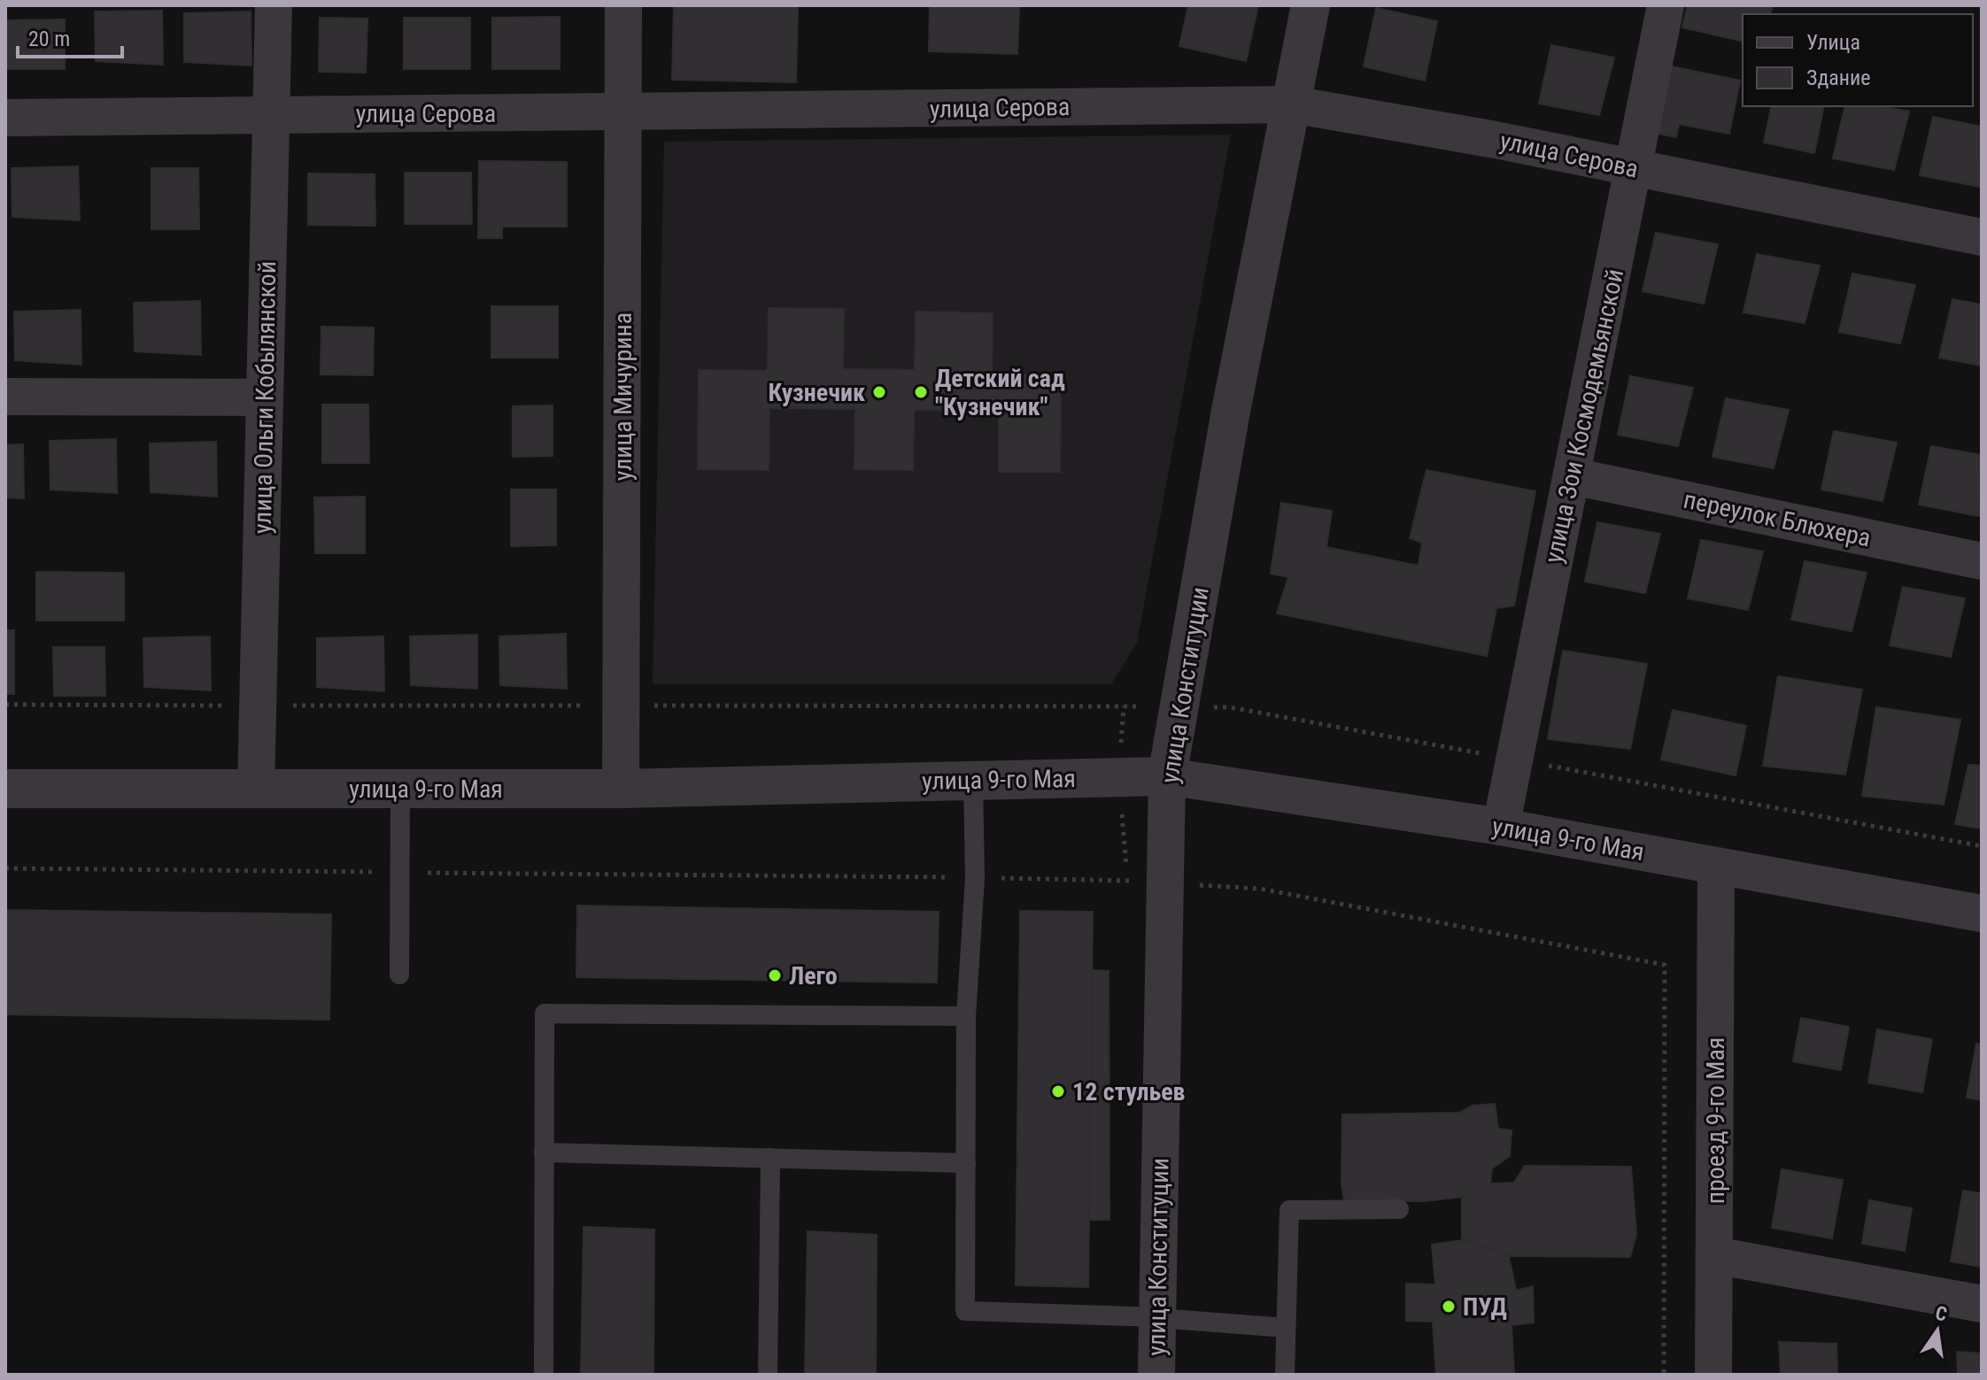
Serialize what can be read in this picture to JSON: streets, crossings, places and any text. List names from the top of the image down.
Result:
{
  "streets": {
    "street": [
      "улица Серова",
      "улица Мичурина",
      "улица Ольги Кобылянской",
      "улица Зои Космодемьянской",
      "переулок Блюхера",
      "улица Конституции",
      "улица 9-го Мая",
      "проезд 9-го Мая"
    ]
  },
  "crossings": [
    ["улица Серова", "улица Мичурина"],
    ["улица Серова", "улица Ольги Кобылянской"],
    ["улица Серова", "улица Зои Космодемьянской"],
    ["улица Серова", "улица Конституции"],
    ["улица Мичурина", "улица 9-го Мая"],
    ["улица Ольги Кобылянской", "улица 9-го Мая"],
    ["улица Зои Космодемьянской", "переулок Блюхера"],
    ["улица Зои Космодемьянской", "улица 9-го Мая"],
    ["улица Конституции", "улица 9-го Мая"],
    ["улица 9-го Мая", "проезд 9-го Мая"]
  ],
  "places": [
    "Кузнечик",
    "Детский сад \"Кузнечик\"",
    "Лего",
    "12 стульев",
    "ПУД"
  ],
  "legend": ["Улица", "Здание"],
  "scale_bar": "20 m",
  "north": "top"
}
